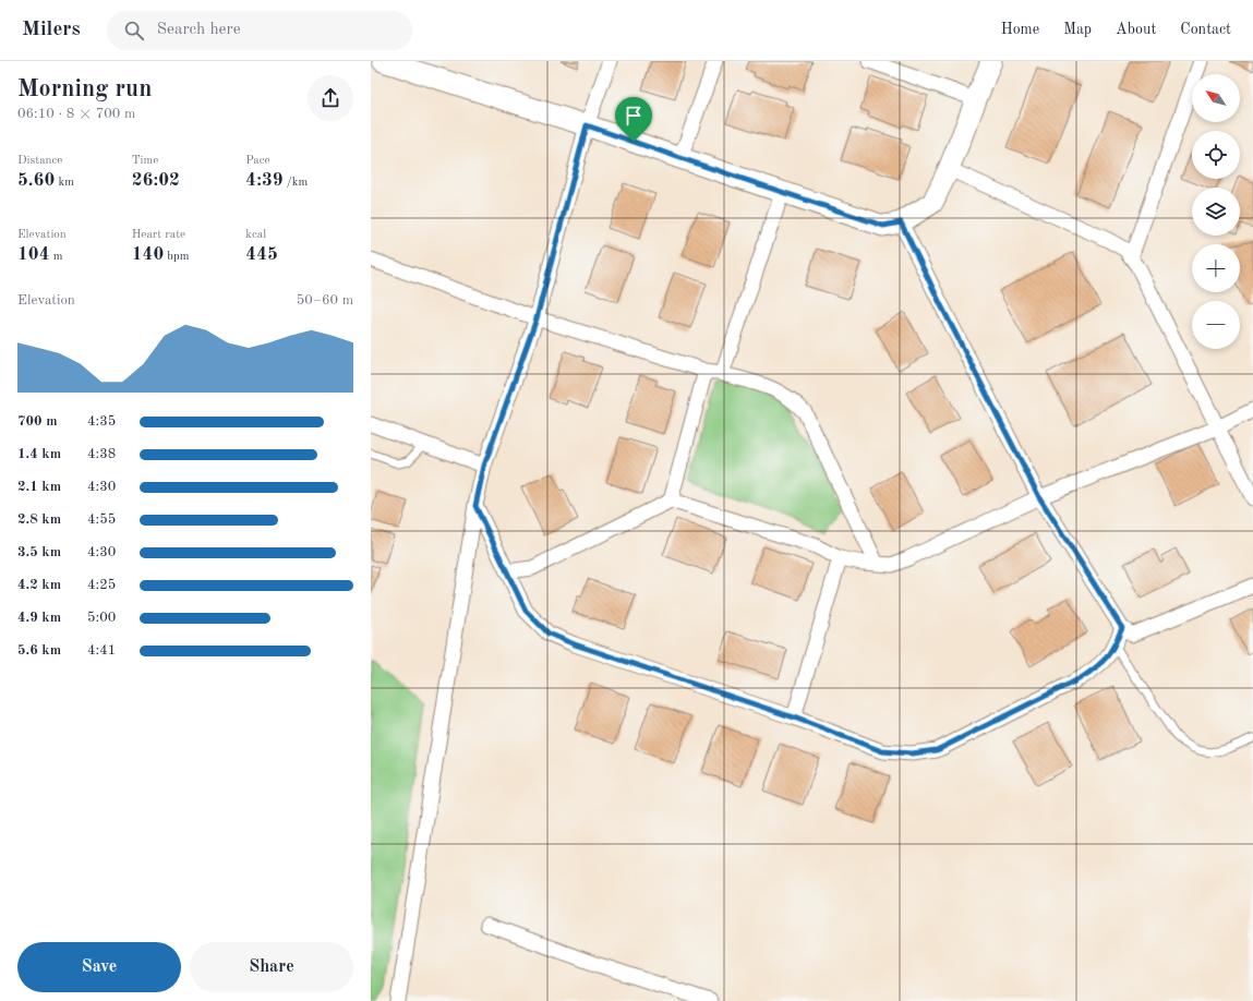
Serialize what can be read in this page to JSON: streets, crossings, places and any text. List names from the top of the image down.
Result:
{
  "north": "top left",
  "page": {
    "header": "Milers",
    "search": "Search here",
    "nav": [
      "Home",
      "Map",
      "About",
      "Contact"
    ],
    "heading": ["Morning run", "06:10 · 8 × 700 m"],
    "map_buttons": ["+", "−"],
    "stats": [
      ["Distance", "5.60 km"],
      ["Time", "26:02"],
      ["Pace", "4:39 /km"],
      ["Elevation", "104 m"],
      ["Heart rate", "140 bpm"],
      ["kcal", "445"]
    ],
    "chart": ["Elevation", "50–60 m"],
    "list": [
      {
        "name": "700 m",
        "note": "4:35"
      },
      {
        "name": "1.4 km",
        "note": "4:38"
      },
      {
        "name": "2.1 km",
        "note": "4:30"
      },
      {
        "name": "2.8 km",
        "note": "4:55"
      },
      {
        "name": "3.5 km",
        "note": "4:30"
      },
      {
        "name": "4.2 km",
        "note": "4:25"
      },
      {
        "name": "4.9 km",
        "note": "5:00"
      },
      {
        "name": "5.6 km",
        "note": "4:41"
      }
    ],
    "buttons": ["Save", "Share"]
  }
}
